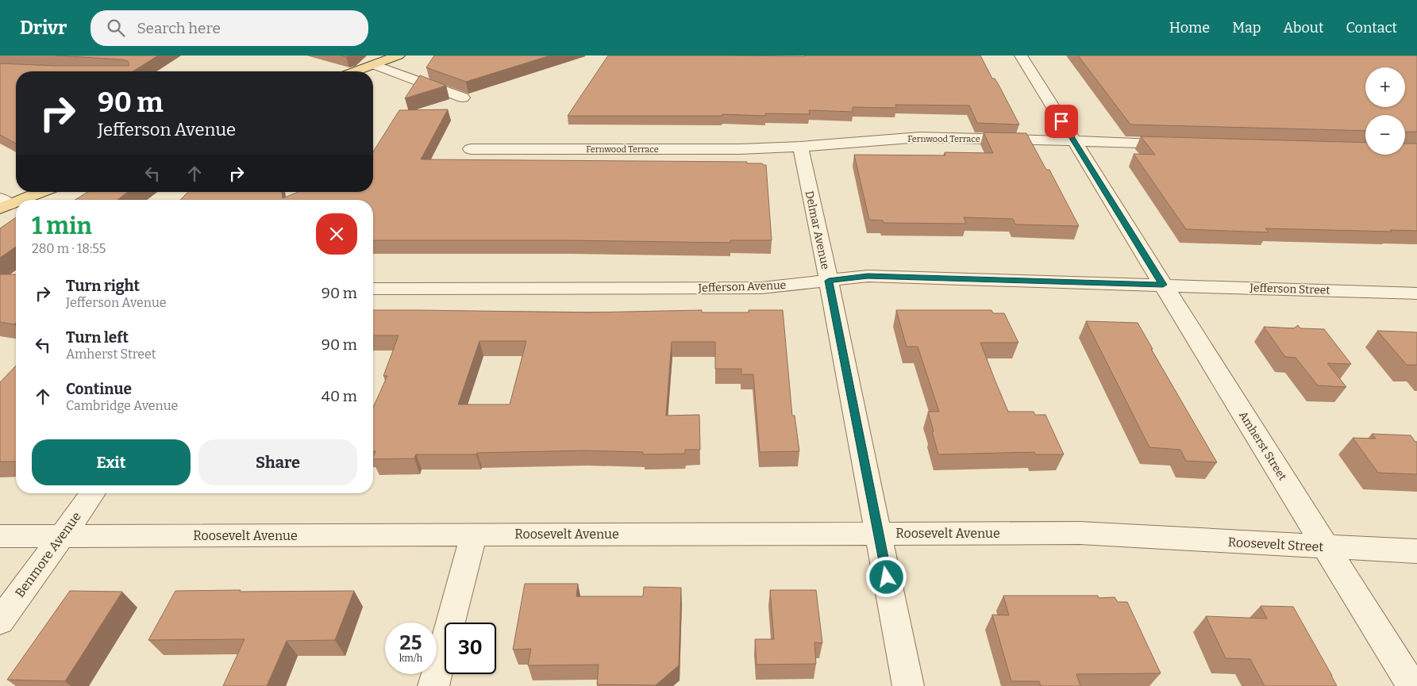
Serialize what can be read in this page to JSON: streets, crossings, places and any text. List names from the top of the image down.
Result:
{
  "streets": {
    "street": [
      "Fernwood Terrace",
      "Delmar Avenue",
      "Jefferson Avenue",
      "Jefferson Street",
      "Amherst Street",
      "Roosevelt Avenue",
      "Roosevelt Street",
      "Benmore Avenue"
    ]
  },
  "crossings": [
    ["Fernwood Terrace", "Delmar Avenue"],
    ["Fernwood Terrace", "Amherst Street"],
    ["Delmar Avenue", "Jefferson Avenue"],
    ["Delmar Avenue", "Roosevelt Avenue"],
    ["Jefferson Avenue", "Jefferson Street"],
    ["Jefferson Avenue", "Amherst Street"],
    ["Jefferson Street", "Amherst Street"],
    ["Amherst Street", "Roosevelt Street"],
    ["Roosevelt Avenue", "Roosevelt Street"],
    ["Roosevelt Avenue", "Benmore Avenue"]
  ],
  "page": {
    "header": "Drivr",
    "search": "Search here",
    "nav": [
      "Home",
      "Map",
      "About",
      "Contact"
    ],
    "map_buttons": ["+", "−"],
    "turn": ["90 m", "Jefferson Avenue"],
    "heading": ["1 min", "280 m · 18:55"],
    "list": [
      {
        "name": "Turn right",
        "note": "Jefferson Avenue",
        "value": "90 m"
      },
      {
        "name": "Turn left",
        "note": "Amherst Street",
        "value": "90 m"
      },
      {
        "name": "Continue",
        "note": "Cambridge Avenue",
        "value": "40 m"
      }
    ],
    "buttons": ["Exit", "Share"],
    "speed": "25 km/h",
    "limit": "30"
  }
}
